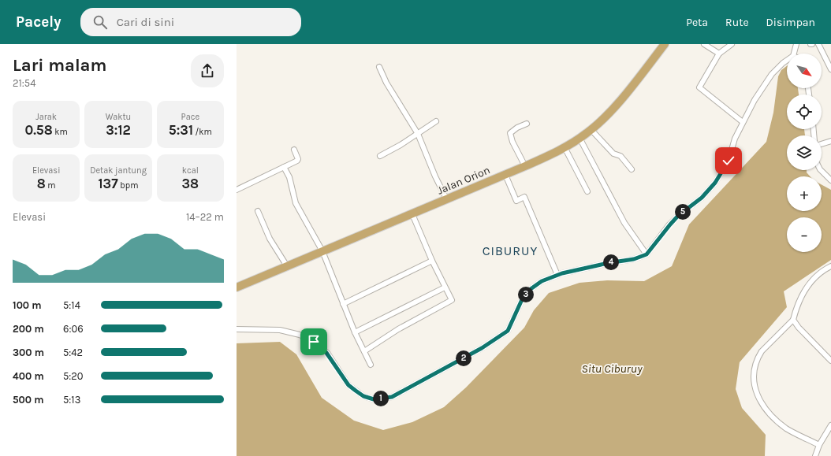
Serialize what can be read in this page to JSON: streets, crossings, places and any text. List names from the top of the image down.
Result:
{
  "streets": {
    "highway": ["Jalan Orion"]
  },
  "districts": ["CIBURUY"],
  "water": ["Situ Ciburuy"],
  "north": "bottom right",
  "page": {
    "header": "Pacely",
    "search": "Cari di sini",
    "nav": ["Peta", "Rute", "Disimpan"],
    "heading": ["Lari malam", "21:54"],
    "map_buttons": ["+", "−"],
    "stats": [
      ["Jarak", "0.58 km"],
      ["Waktu", "3:12"],
      ["Pace", "5:31 /km"],
      ["Elevasi", "8 m"],
      ["Detak jantung", "137 bpm"],
      ["kcal", "38"]
    ],
    "pins": [
      "5",
      "4",
      "3",
      "2",
      "1"
    ],
    "chart": ["Elevasi", "14–22 m"],
    "list": [
      {
        "name": "100 m",
        "note": "5:14"
      },
      {
        "name": "200 m",
        "note": "6:06"
      },
      {
        "name": "300 m",
        "note": "5:42"
      },
      {
        "name": "400 m",
        "note": "5:20"
      },
      {
        "name": "500 m",
        "note": "5:13"
      }
    ]
  }
}
